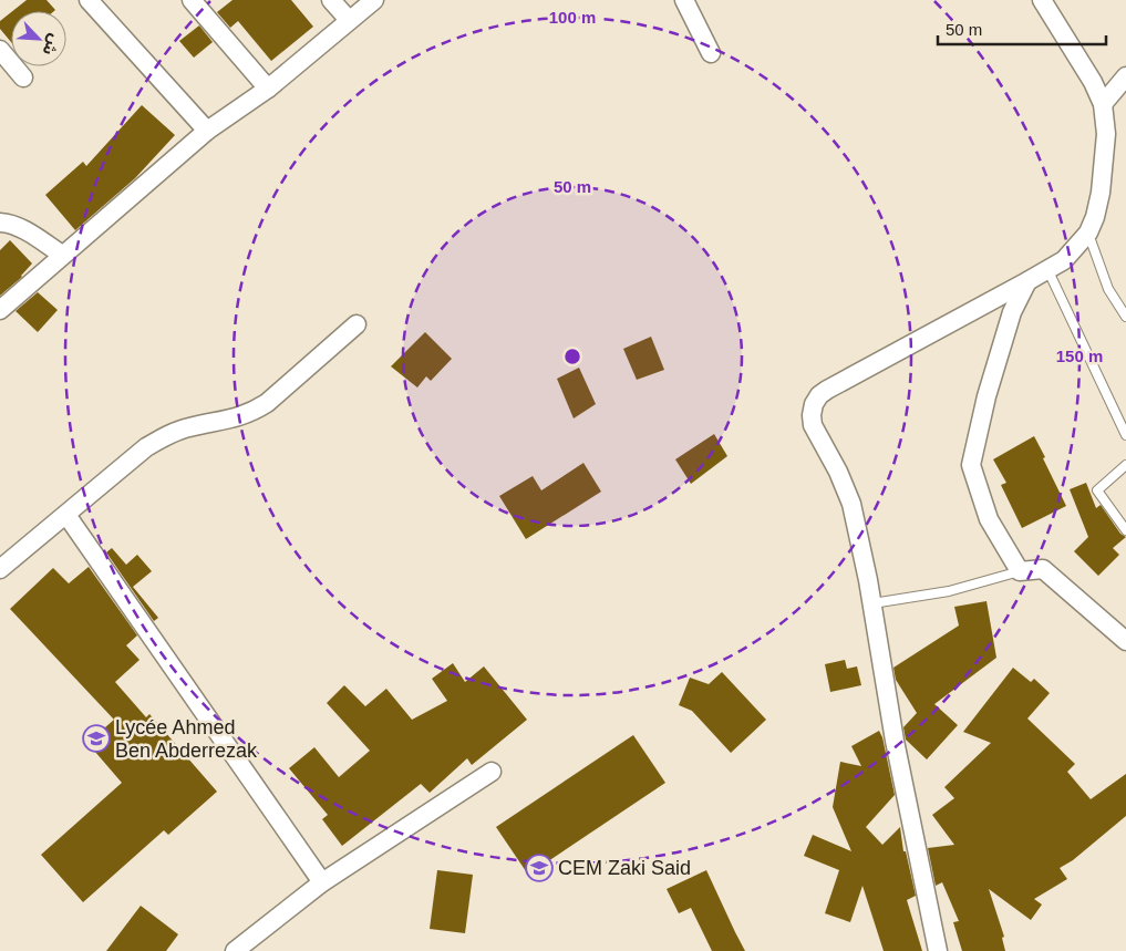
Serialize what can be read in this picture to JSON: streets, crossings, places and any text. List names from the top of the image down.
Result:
{
  "places": {
    "school or university": ["Lycée Ahmed Ben Abderrezak", "CEM Zaki Said"]
  },
  "scale_bar": "50 m",
  "north": "bottom right",
  "rings": ["100 m", "50 m", "150 m"]
}
